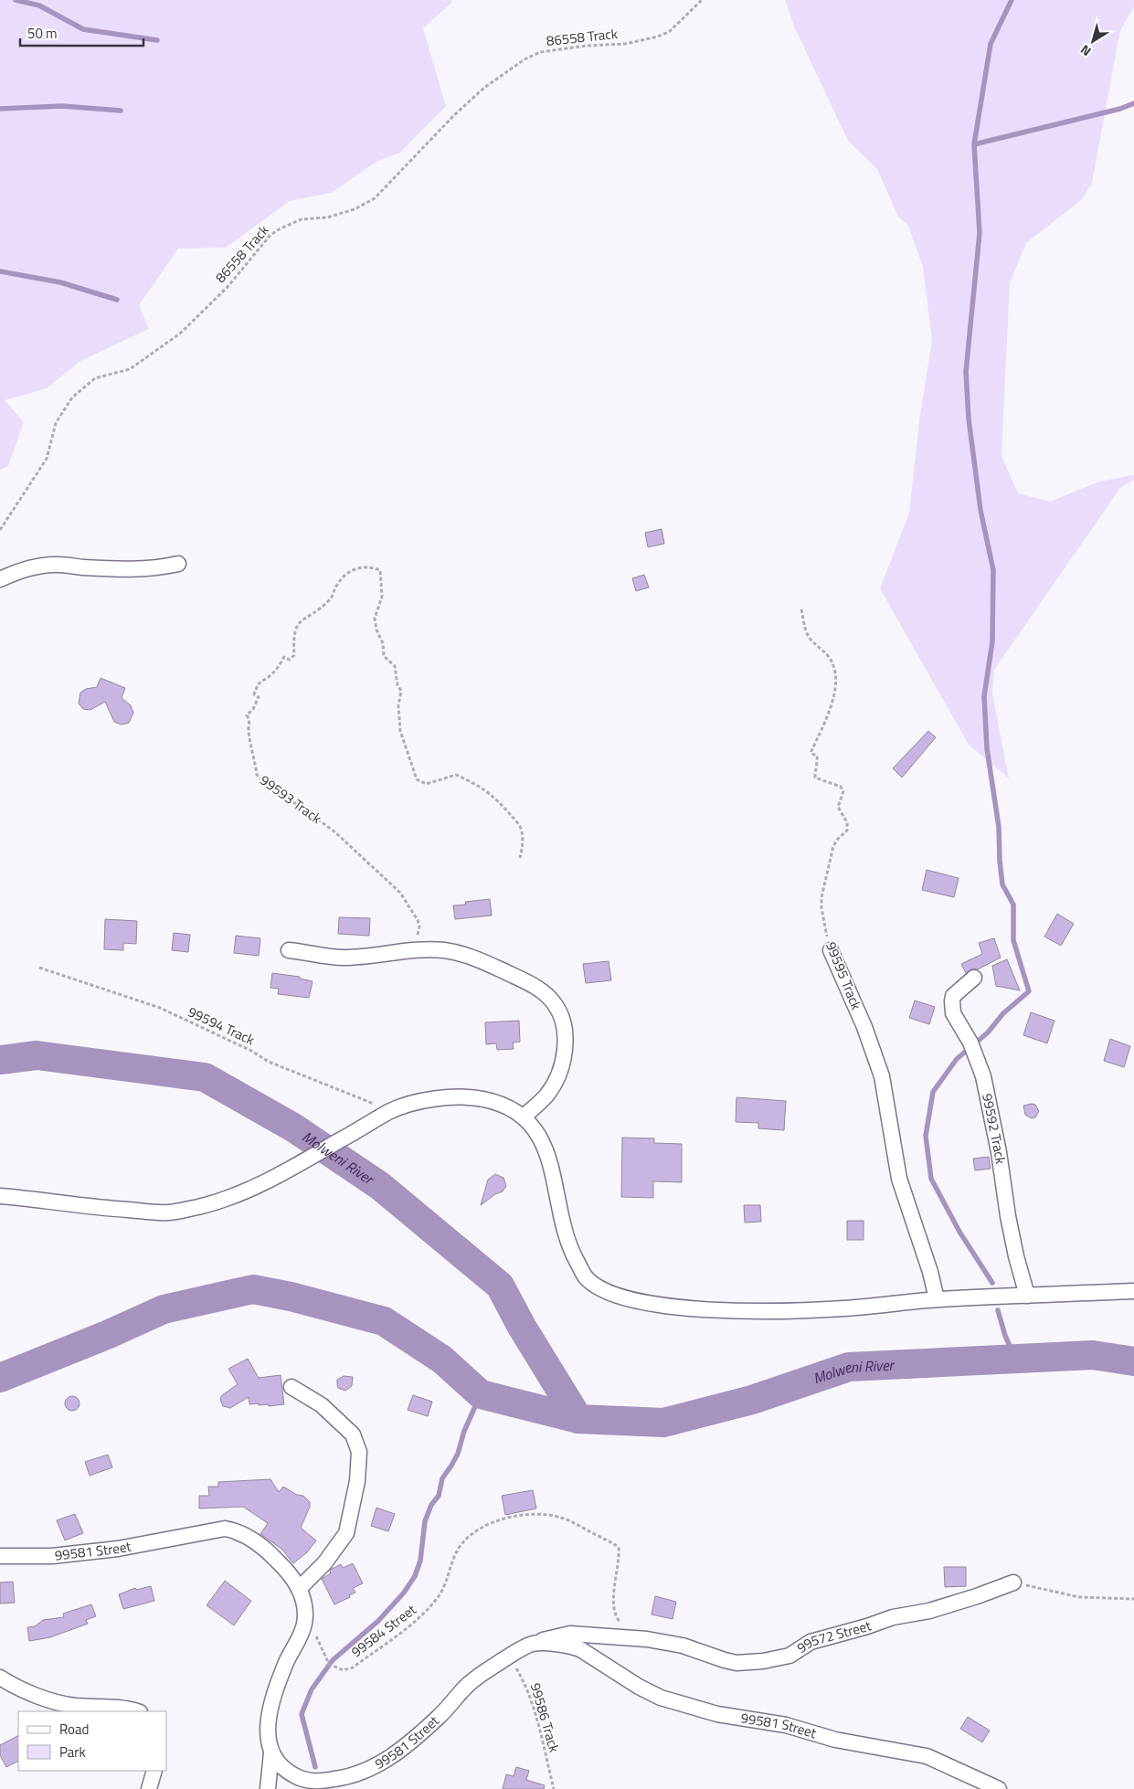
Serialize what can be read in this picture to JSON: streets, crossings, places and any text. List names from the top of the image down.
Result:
{
  "streets": {
    "street": [
      "99595 Track",
      "99592 Track",
      "99581 Street",
      "99572 Street"
    ],
    "path": [
      "86558 Track",
      "99593 Track",
      "99594 Track",
      "99584 Street",
      "99586 Track"
    ]
  },
  "crossings": [
    ["99581 Street", "99584 Street"],
    ["99581 Street", "99572 Street"],
    ["99581 Street", "99586 Track"]
  ],
  "water": ["Molweni River"],
  "legend": ["Road", "Park"],
  "scale_bar": "50 m",
  "north": "bottom left"
}
